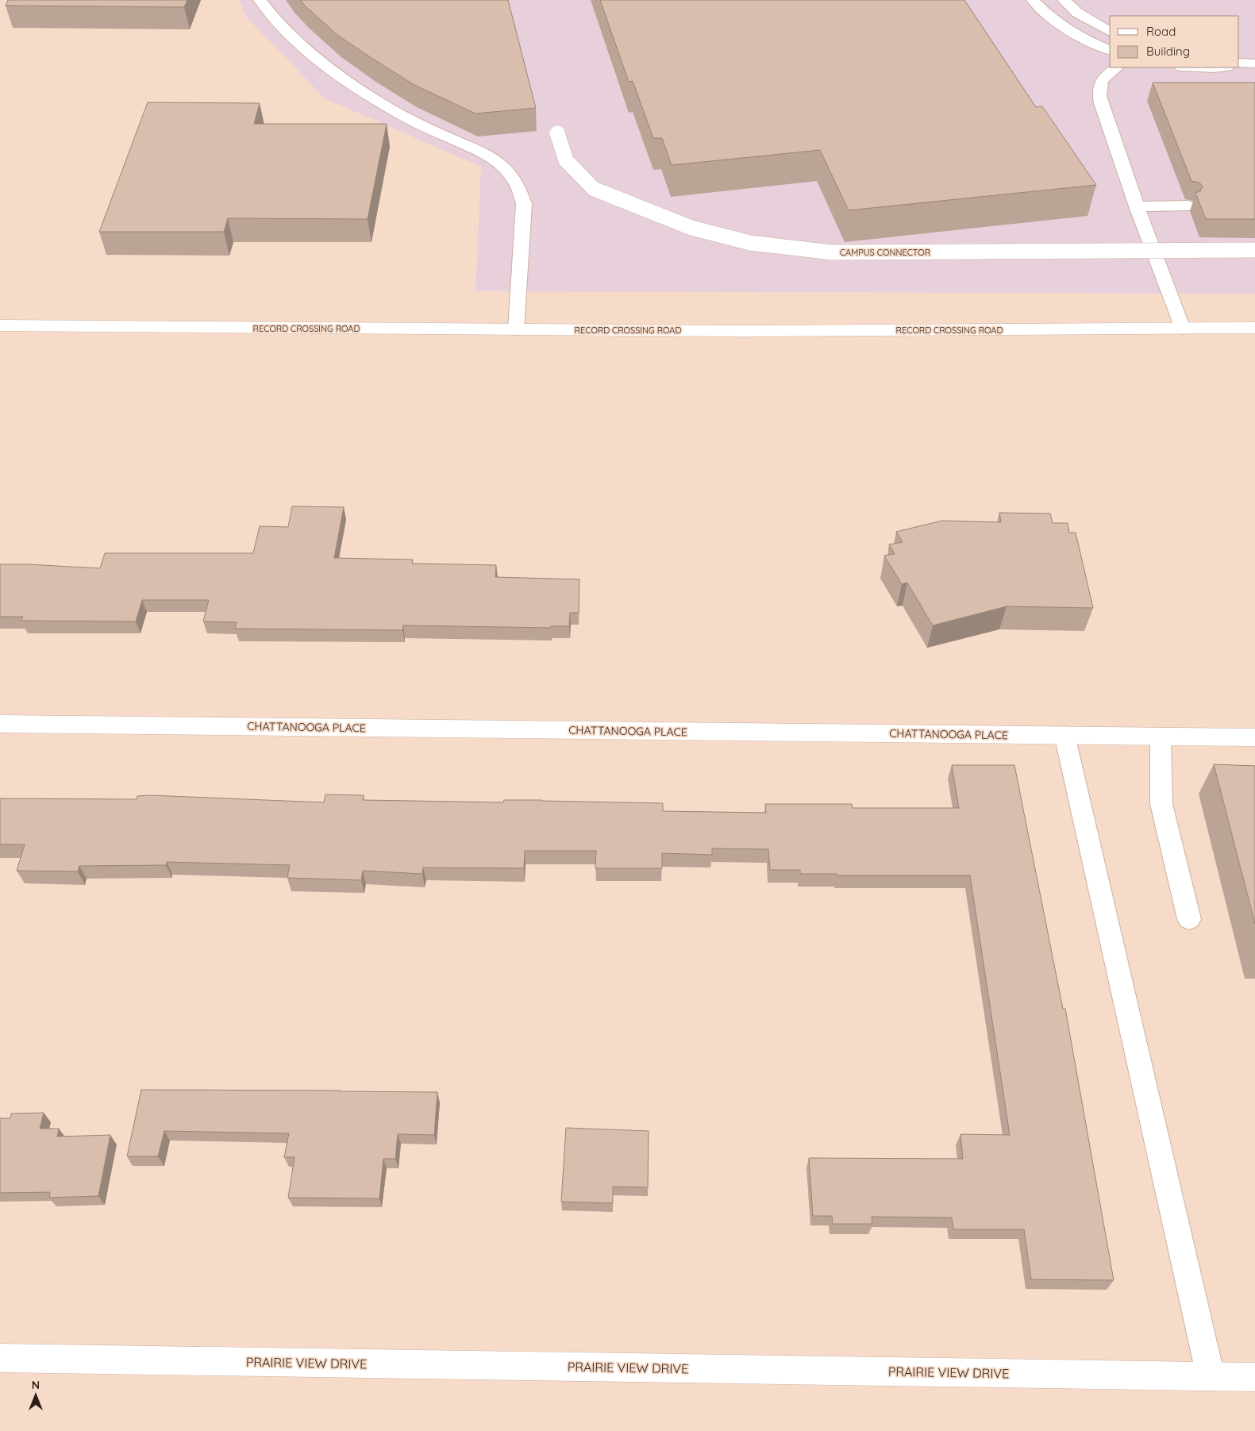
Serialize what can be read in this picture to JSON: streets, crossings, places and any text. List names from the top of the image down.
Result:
{
  "streets": {
    "street": ["RECORD CROSSING ROAD", "CHATTANOOGA PLACE", "PRAIRIE VIEW DRIVE"],
    "lane": ["CAMPUS CONNECTOR"]
  },
  "legend": ["Road", "Building"],
  "north": "top"
}
